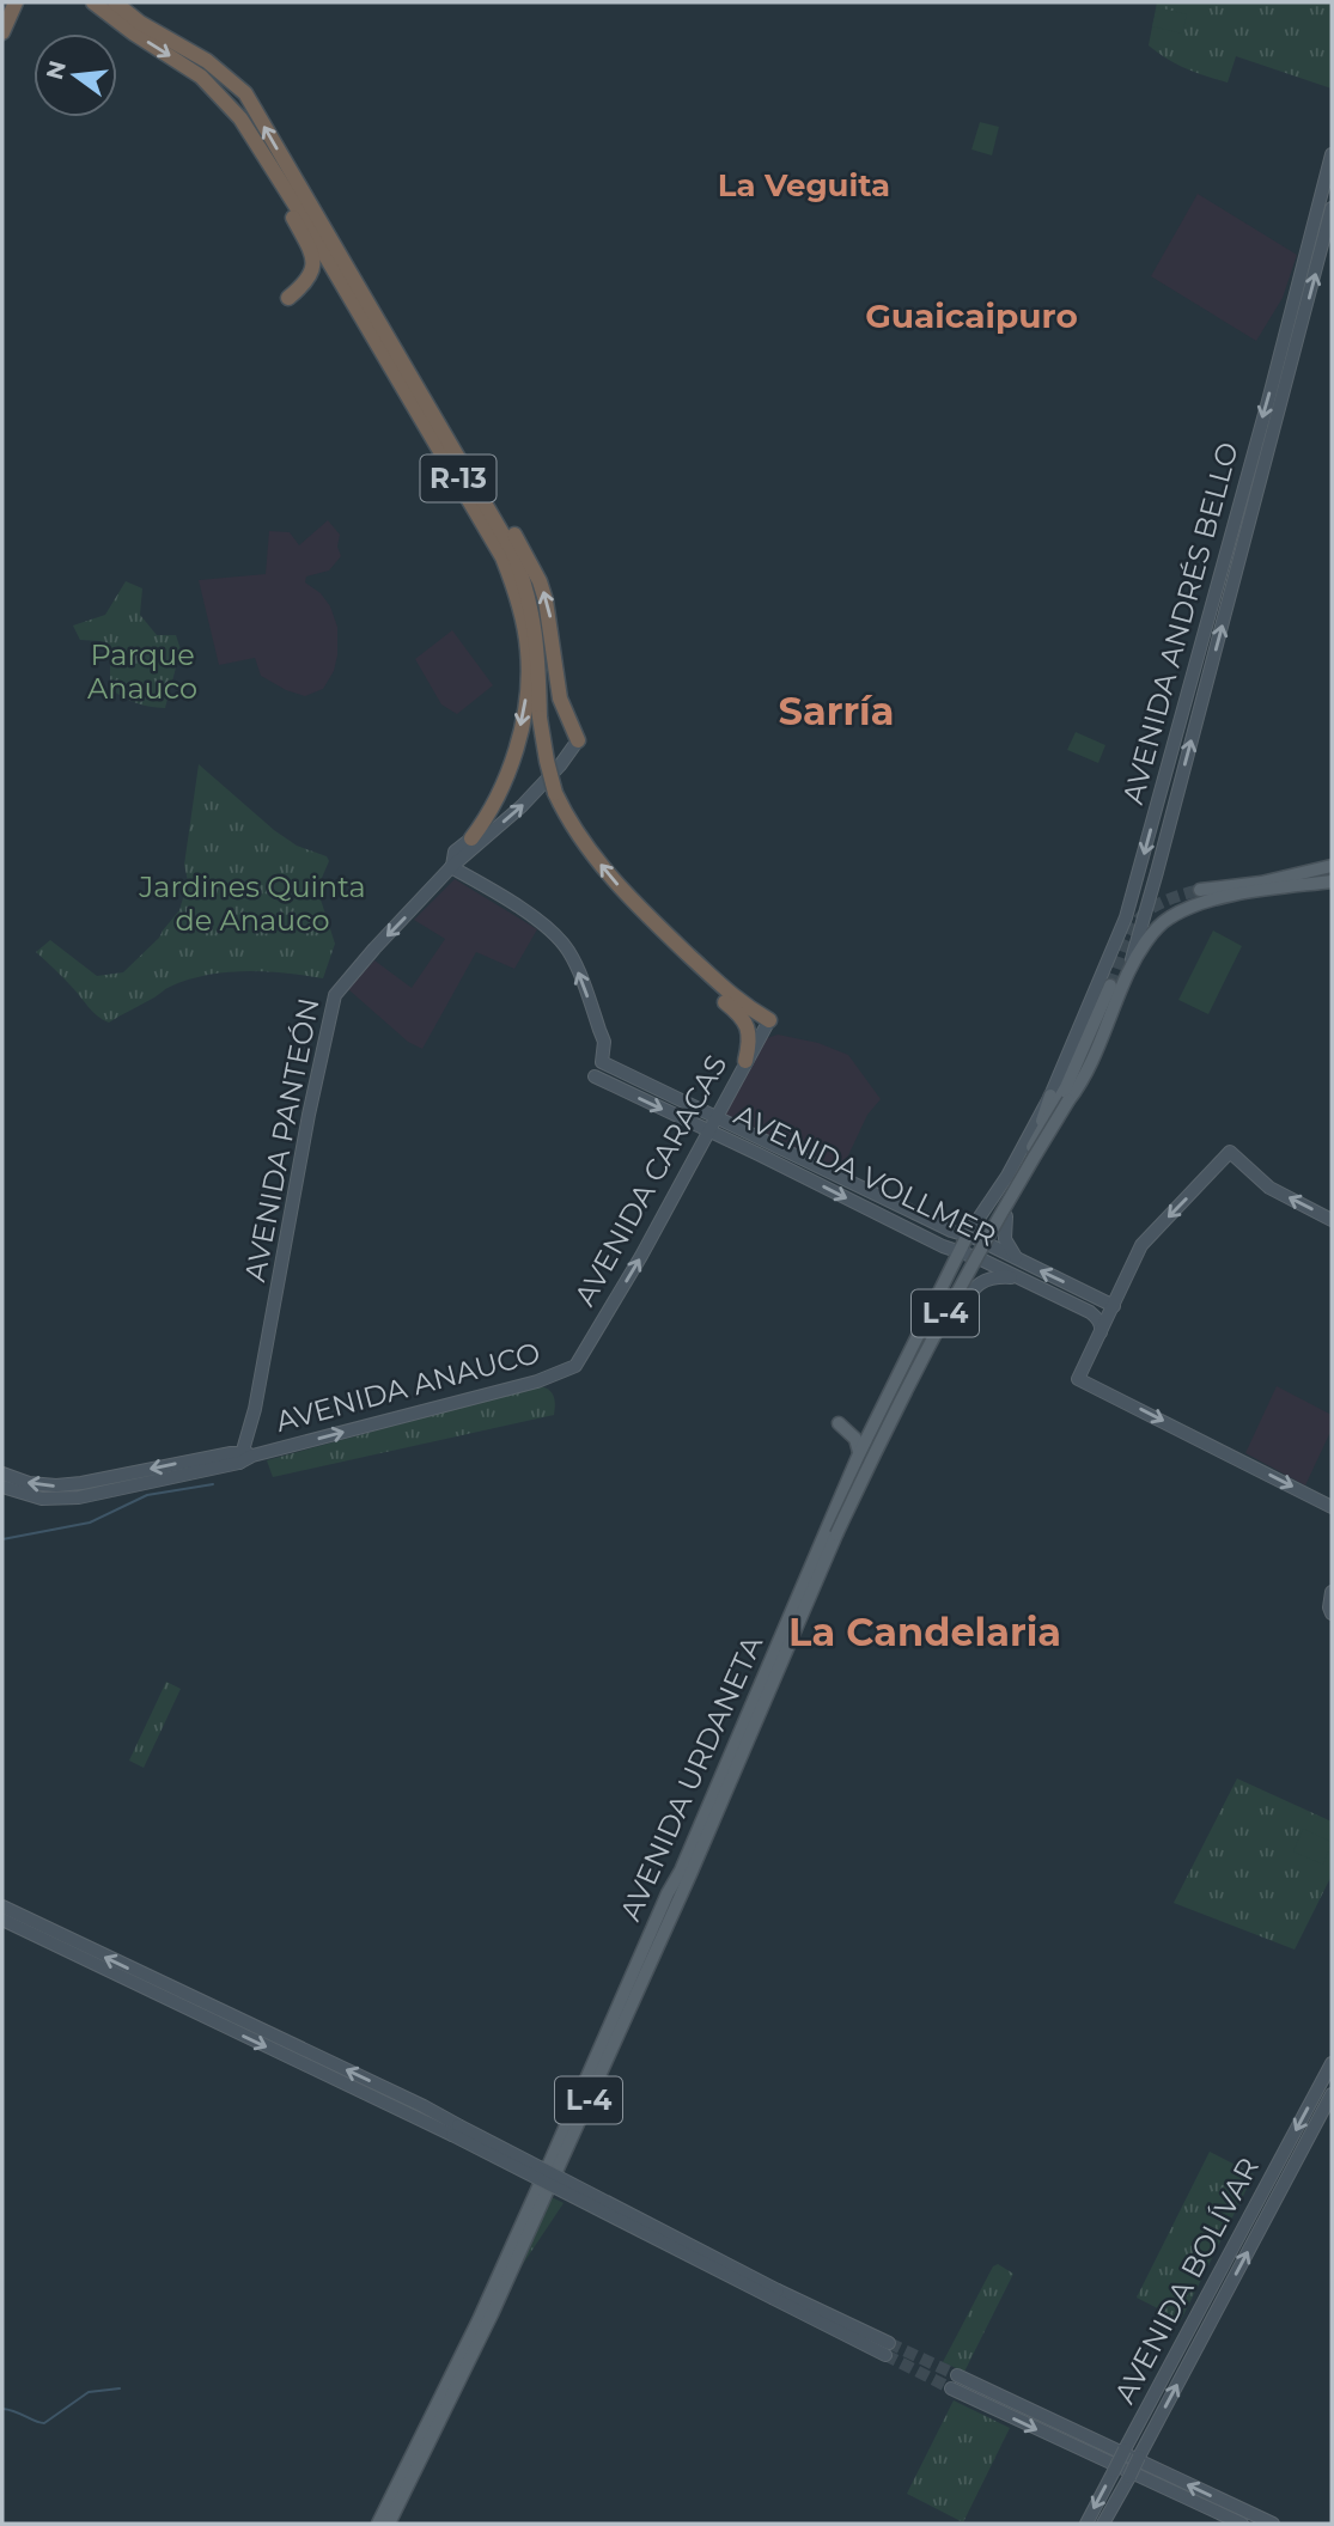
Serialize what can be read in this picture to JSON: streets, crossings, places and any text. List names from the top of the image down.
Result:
{
  "streets": {
    "highway": ["R-13"],
    "main road": [
      "AVENIDA ANDRÉS BELLO",
      "AVENIDA PANTEÓN",
      "AVENIDA VOLLMER",
      "AVENIDA CARACAS",
      "L-4",
      "AVENIDA ANAUCO",
      "AVENIDA URDANETA",
      "AVENIDA BOLÍVAR"
    ]
  },
  "crossings": [
    ["R-13", "AVENIDA PANTEÓN"],
    ["R-13", "AVENIDA VOLLMER"],
    ["R-13", "AVENIDA CARACAS"],
    ["AVENIDA ANDRÉS BELLO", "L-4"],
    ["AVENIDA ANDRÉS BELLO", "AVENIDA URDANETA"],
    ["AVENIDA PANTEÓN", "AVENIDA VOLLMER"],
    ["AVENIDA PANTEÓN", "AVENIDA ANAUCO"],
    ["AVENIDA VOLLMER", "AVENIDA CARACAS"],
    ["AVENIDA VOLLMER", "L-4"],
    ["AVENIDA CARACAS", "AVENIDA ANAUCO"],
    ["L-4", "AVENIDA URDANETA"]
  ],
  "one_way": ["AVENIDA PANTEÓN", "AVENIDA CARACAS"],
  "districts": [
    "La Veguita",
    "Guaicaipuro",
    "Sarría",
    "La Candelaria"
  ],
  "parks": ["Parque Anauco", "Jardines Quinta de Anauco"],
  "north": "left"
}
